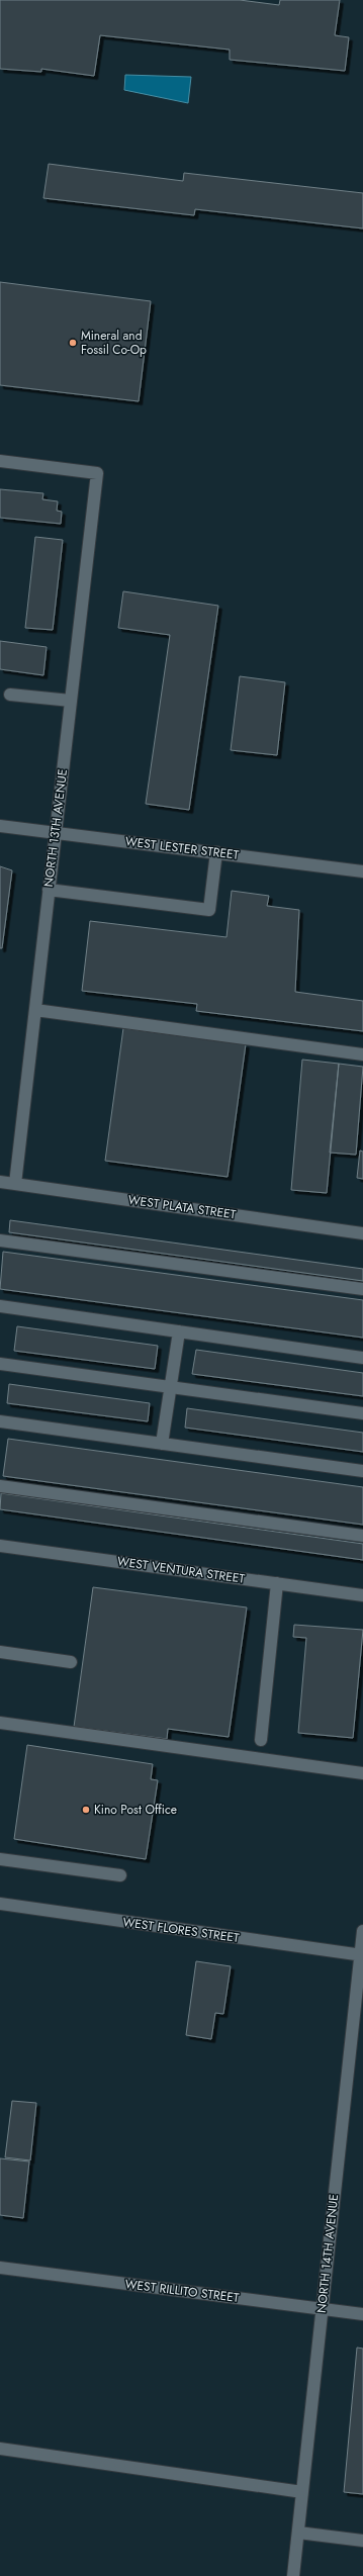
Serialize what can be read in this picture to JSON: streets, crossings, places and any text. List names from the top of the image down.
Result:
{
  "streets": {
    "street": [
      "NORTH 13TH AVENUE",
      "WEST LESTER STREET",
      "WEST PLATA STREET",
      "WEST VENTURA STREET",
      "WEST FLORES STREET",
      "NORTH 14TH AVENUE",
      "WEST RILLITO STREET"
    ]
  },
  "crossings": [
    ["NORTH 13TH AVENUE", "WEST LESTER STREET"],
    ["NORTH 13TH AVENUE", "WEST PLATA STREET"],
    ["WEST FLORES STREET", "NORTH 14TH AVENUE"],
    ["NORTH 14TH AVENUE", "WEST RILLITO STREET"]
  ],
  "places": ["Mineral and Fossil Co-Op", "Kino Post Office"]
}
